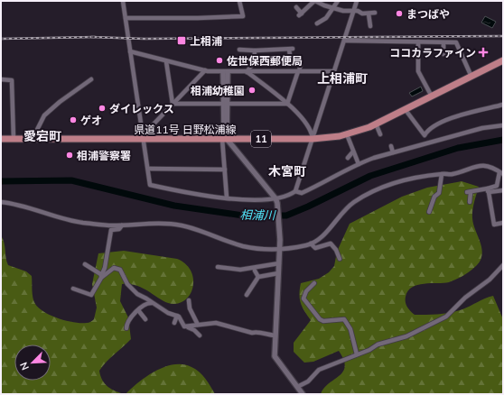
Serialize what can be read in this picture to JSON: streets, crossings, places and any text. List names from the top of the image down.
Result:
{
  "streets": {
    "main road": ["県道11号 日野松浦線", "11"]
  },
  "districts": ["上相浦町", "愛宕町", "木宮町"],
  "water": ["相浦川"],
  "places": {
    "other": [
      "まつばや",
      "佐世保西郵便局",
      "相浦幼稚園",
      "ダイレックス",
      "ゲオ",
      "相浦警察署"
    ],
    "transit": ["上相浦"],
    "health": ["ココカラファイン"]
  },
  "north": "bottom left"
}
